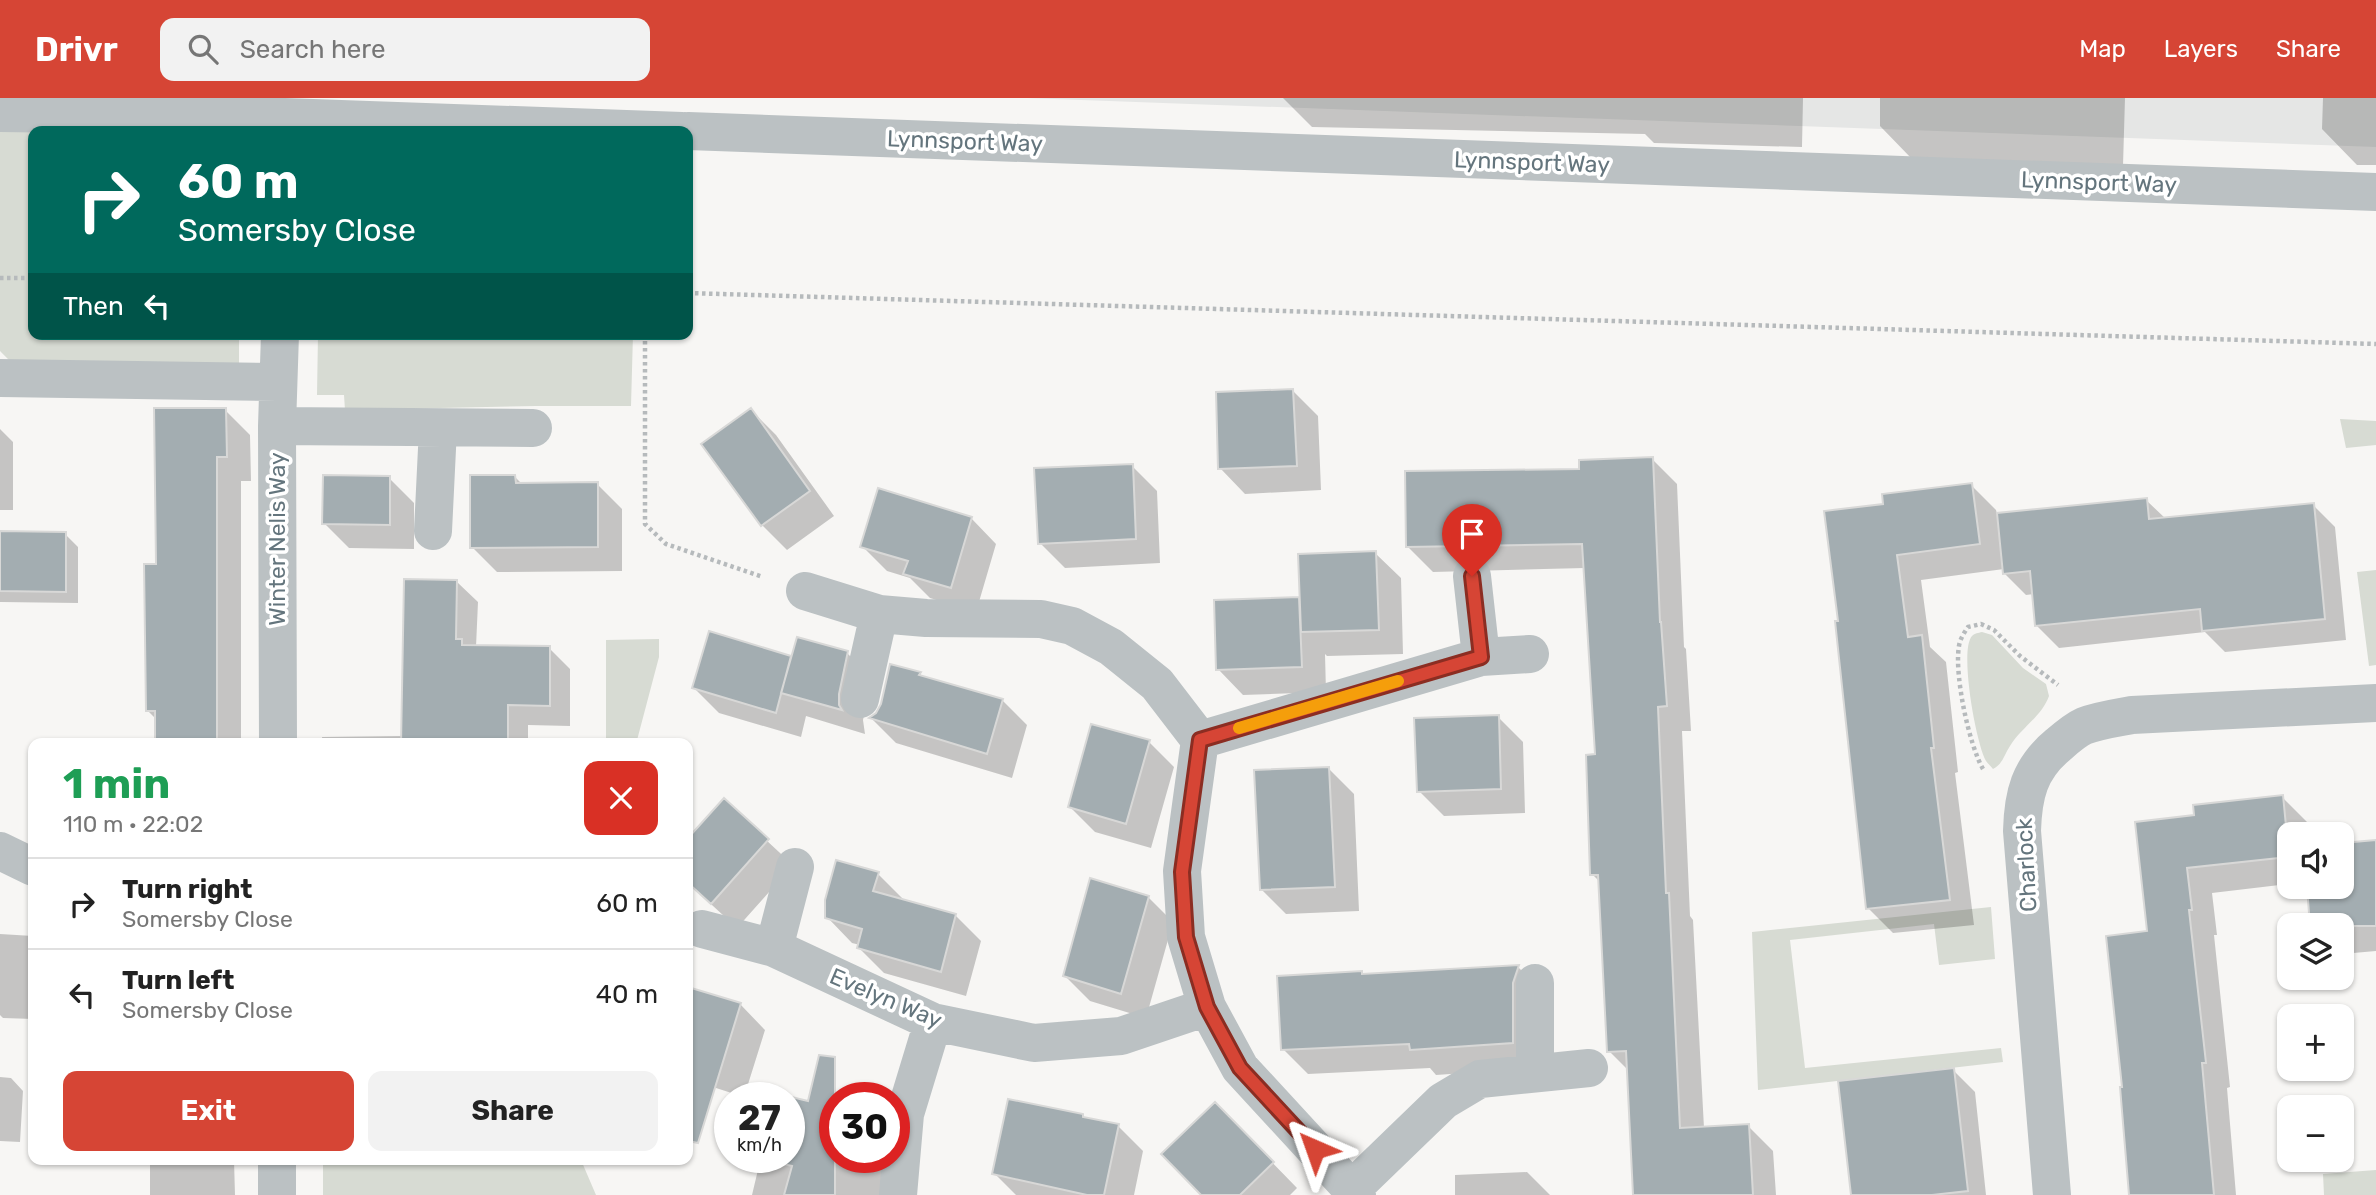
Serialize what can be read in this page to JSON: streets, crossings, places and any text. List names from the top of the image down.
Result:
{
  "streets": {
    "street": [
      "Lynnsport Way",
      "Winter Nelis Way",
      "Charlock",
      "Evelyn Way"
    ]
  },
  "page": {
    "header": "Drivr",
    "search": "Search here",
    "nav": ["Map", "Layers", "Share"],
    "turn": ["60 m", "Somersby Close"],
    "then": "Then",
    "heading": ["1 min", "110 m · 22:02"],
    "map_buttons": ["+", "−"],
    "list": [
      {
        "name": "Turn right",
        "note": "Somersby Close",
        "value": "60 m"
      },
      {
        "name": "Turn left",
        "note": "Somersby Close",
        "value": "40 m"
      }
    ],
    "buttons": ["Exit", "Share"],
    "speed": "27 km/h",
    "limit": "30"
  }
}
